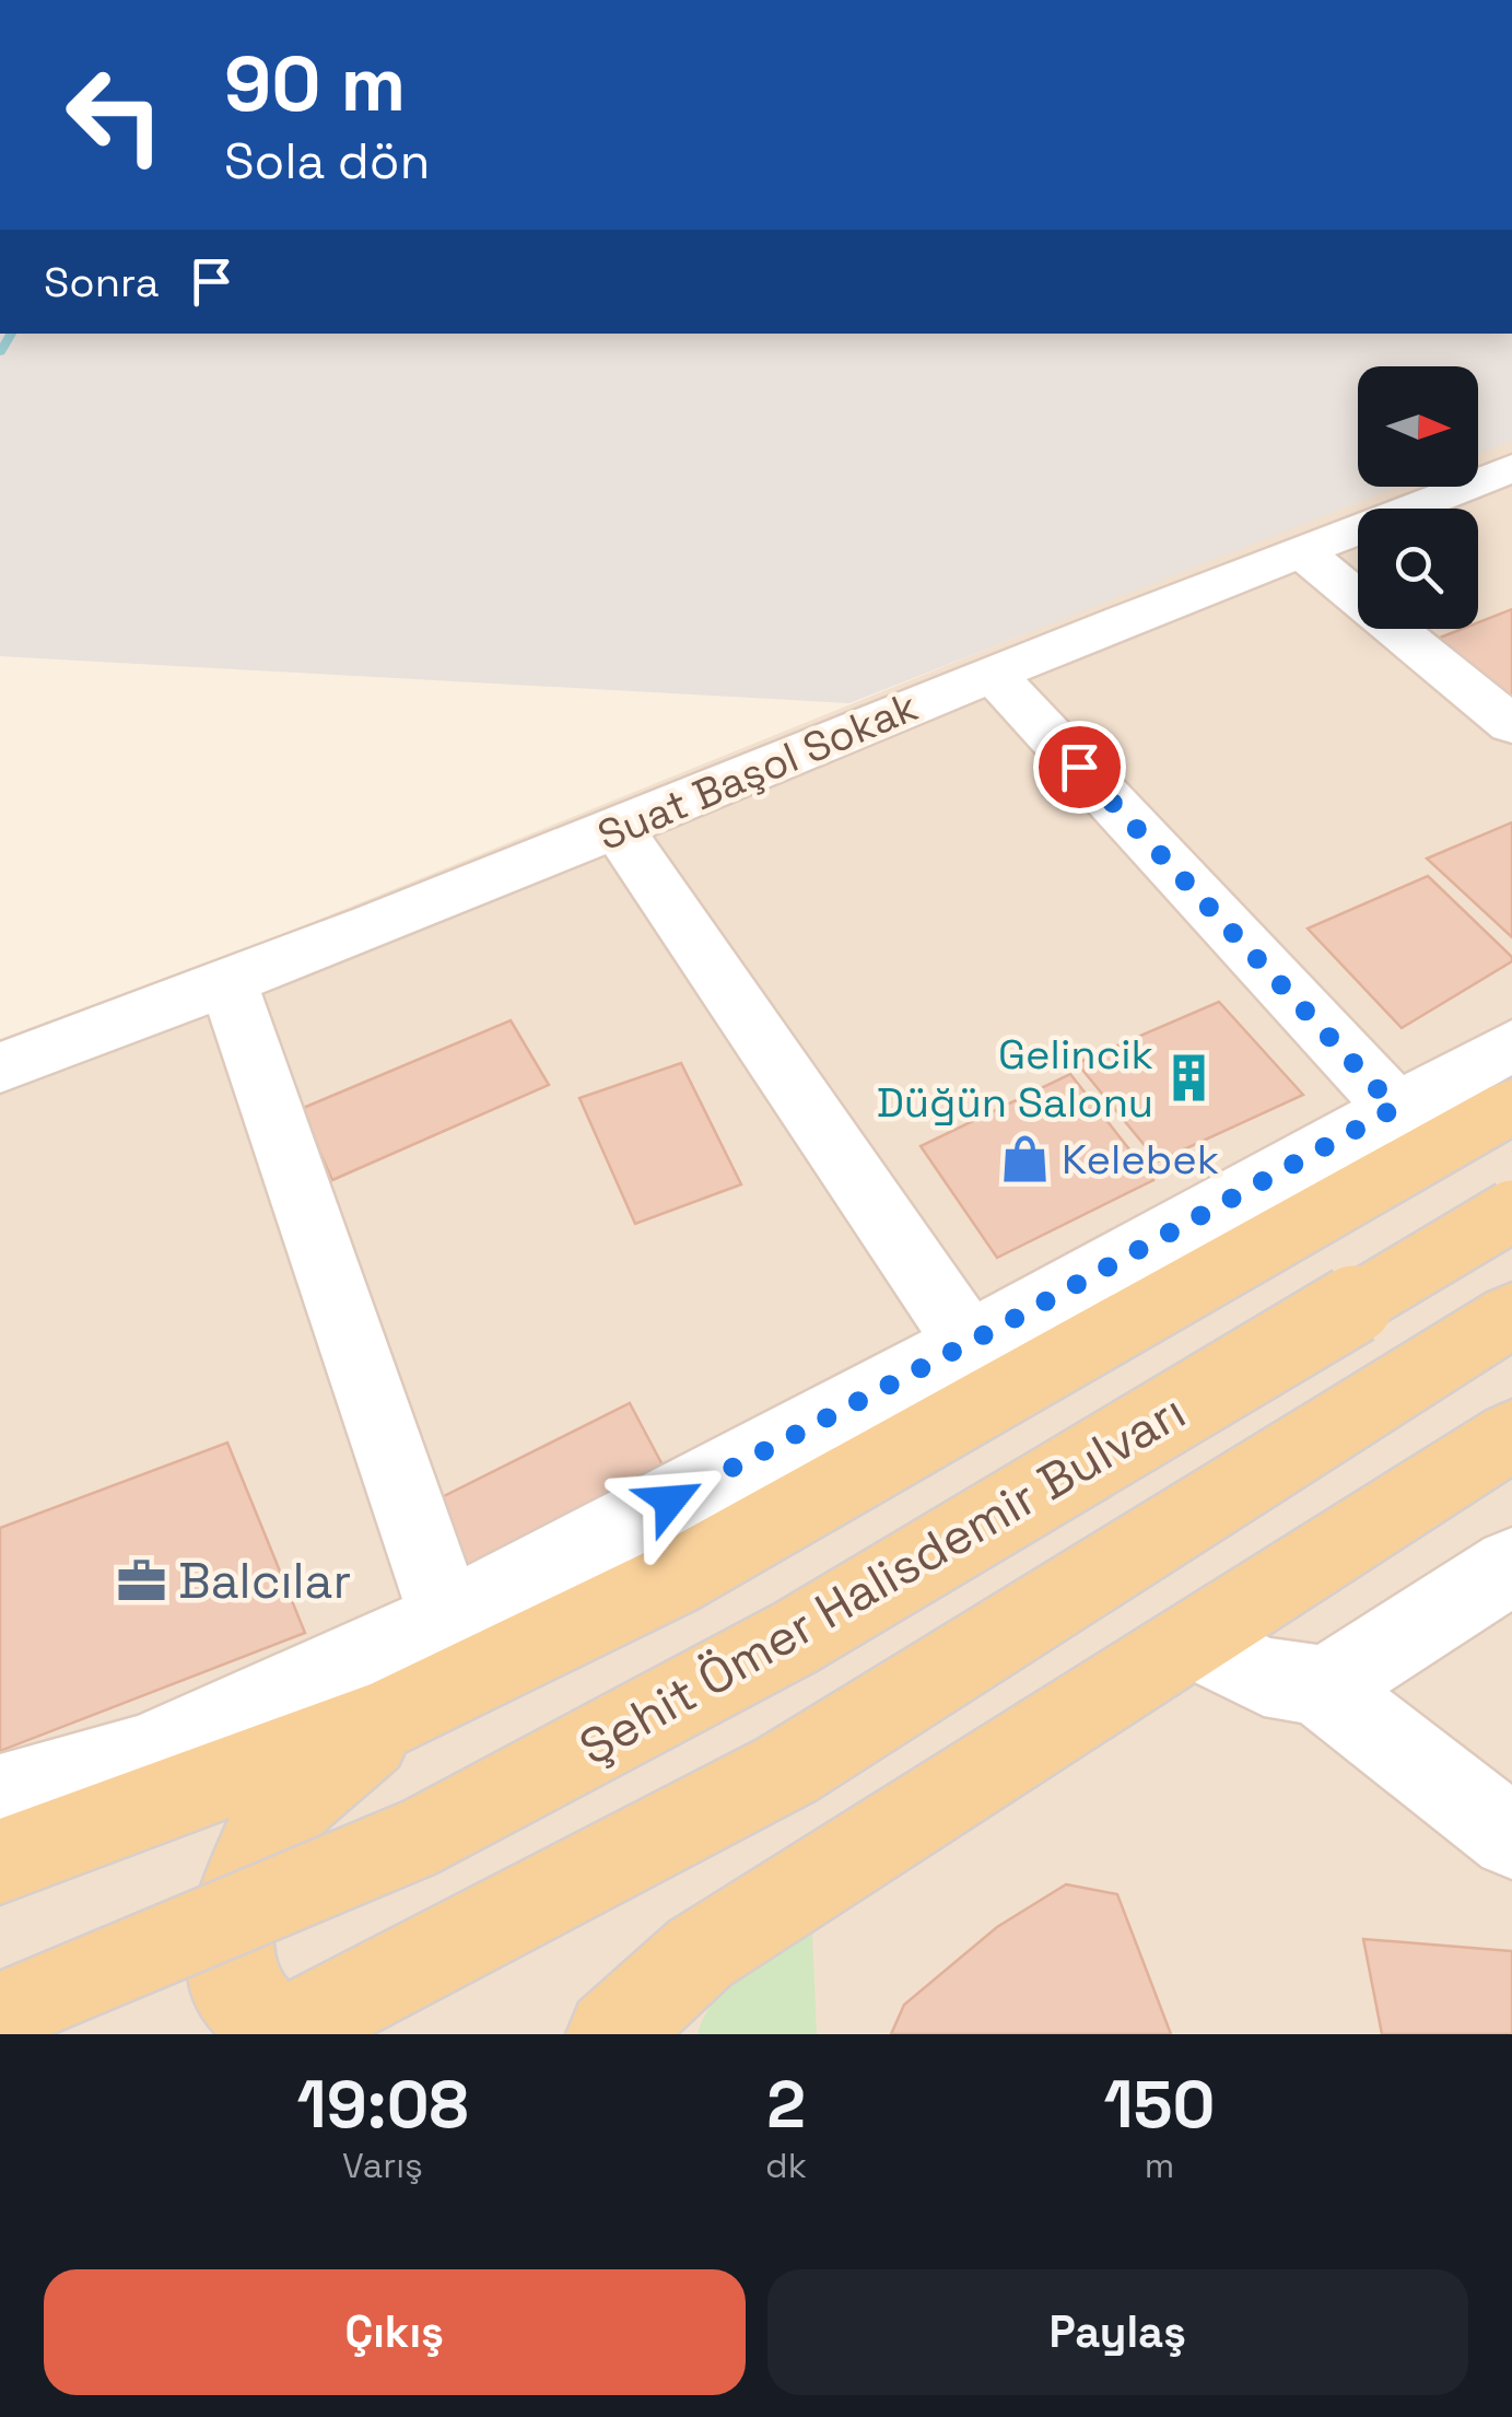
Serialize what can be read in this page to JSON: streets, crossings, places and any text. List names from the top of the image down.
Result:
{
  "streets": {
    "main road": ["Şehit Ömer Halisdemir Bulvarı"],
    "street": ["Suat Başol Sokak"]
  },
  "places": {
    "building": ["Gelincik Düğün Salonu"],
    "shop": ["Kelebek"],
    "office": ["Balcılar"]
  },
  "north": "right",
  "page": {
    "turn": ["90 m", "Sola dön"],
    "then": "Sonra",
    "eta": [
      "19:08",
      "Varış",
      "2",
      "dk",
      "150",
      "m"
    ],
    "buttons": ["Çıkış", "Paylaş"]
  }
}
